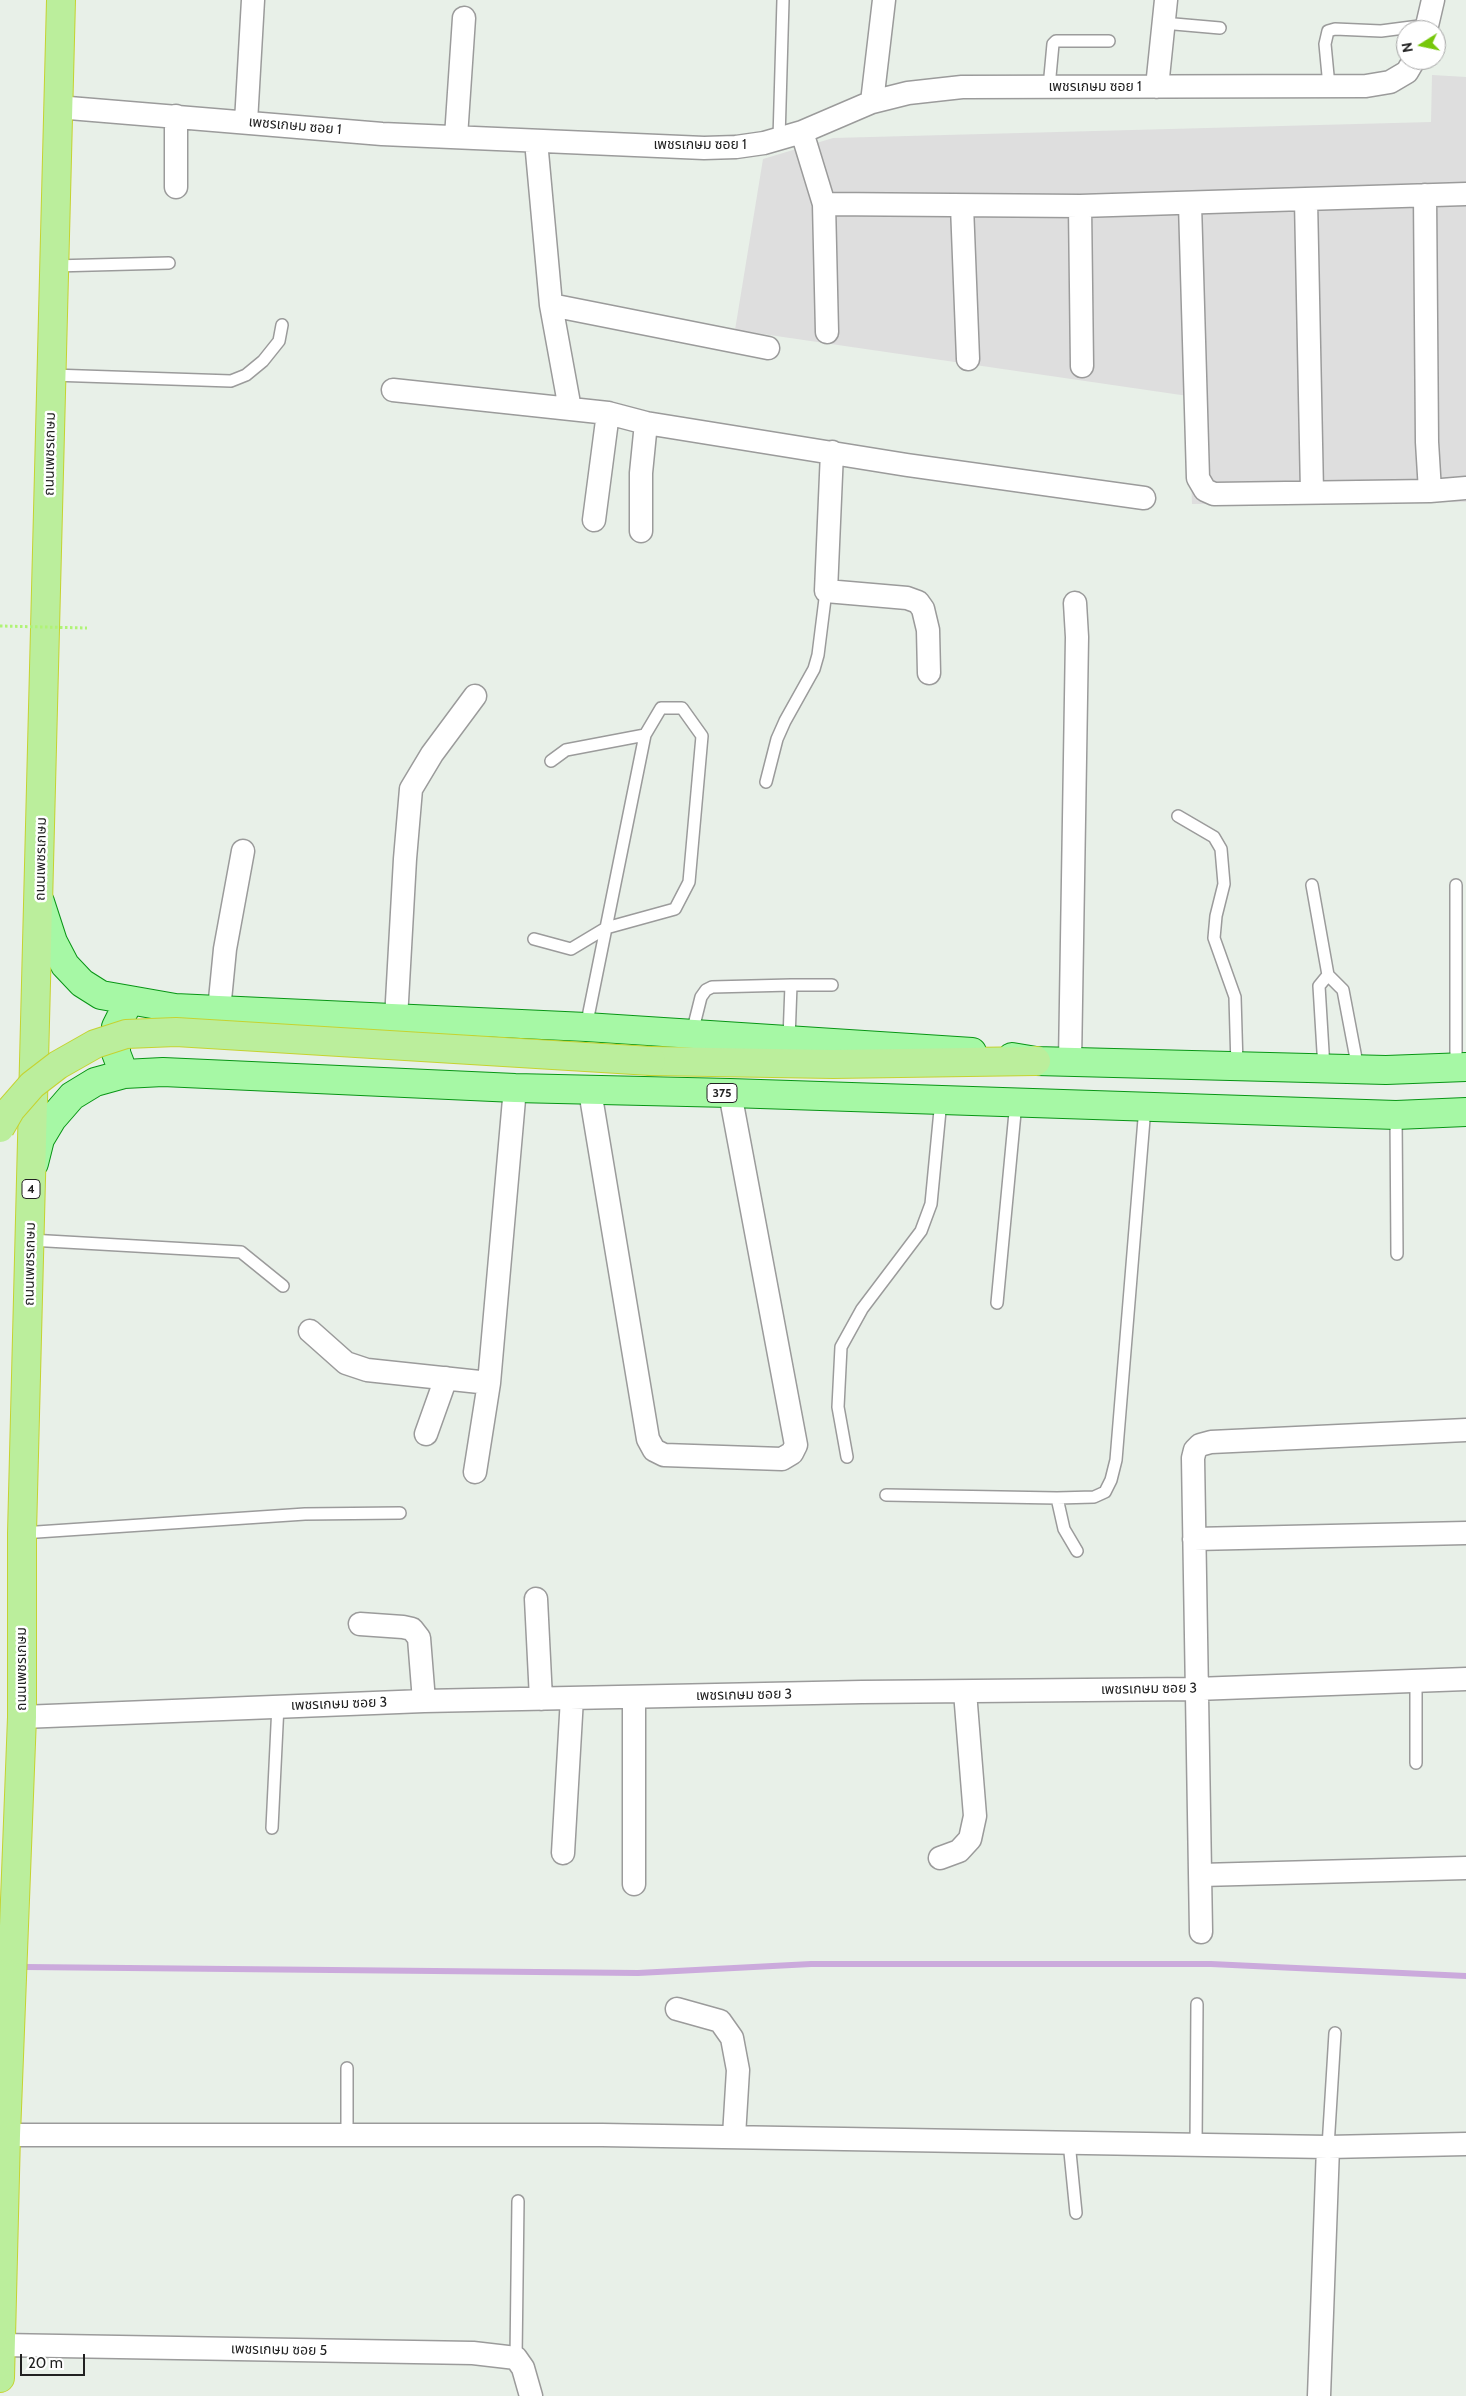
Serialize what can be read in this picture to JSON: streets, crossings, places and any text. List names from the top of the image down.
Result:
{
  "streets": {
    "highway": ["ถนนเพชรเกษม", "4"],
    "main road": ["375"],
    "street": ["เพชรเกษม ซอย 1", "เพชรเกษม ซอย 3", "เพชรเกษม ซอย 5"]
  },
  "crossings": [
    ["เพชรเกษม ซอย 1", "ถนนเพชรเกษม"],
    ["ถนนเพชรเกษม", "375"],
    ["ถนนเพชรเกษม", "เพชรเกษม ซอย 3"],
    ["ถนนเพชรเกษม", "เพชรเกษม ซอย 5"]
  ],
  "scale_bar": "20 m",
  "north": "left"
}
